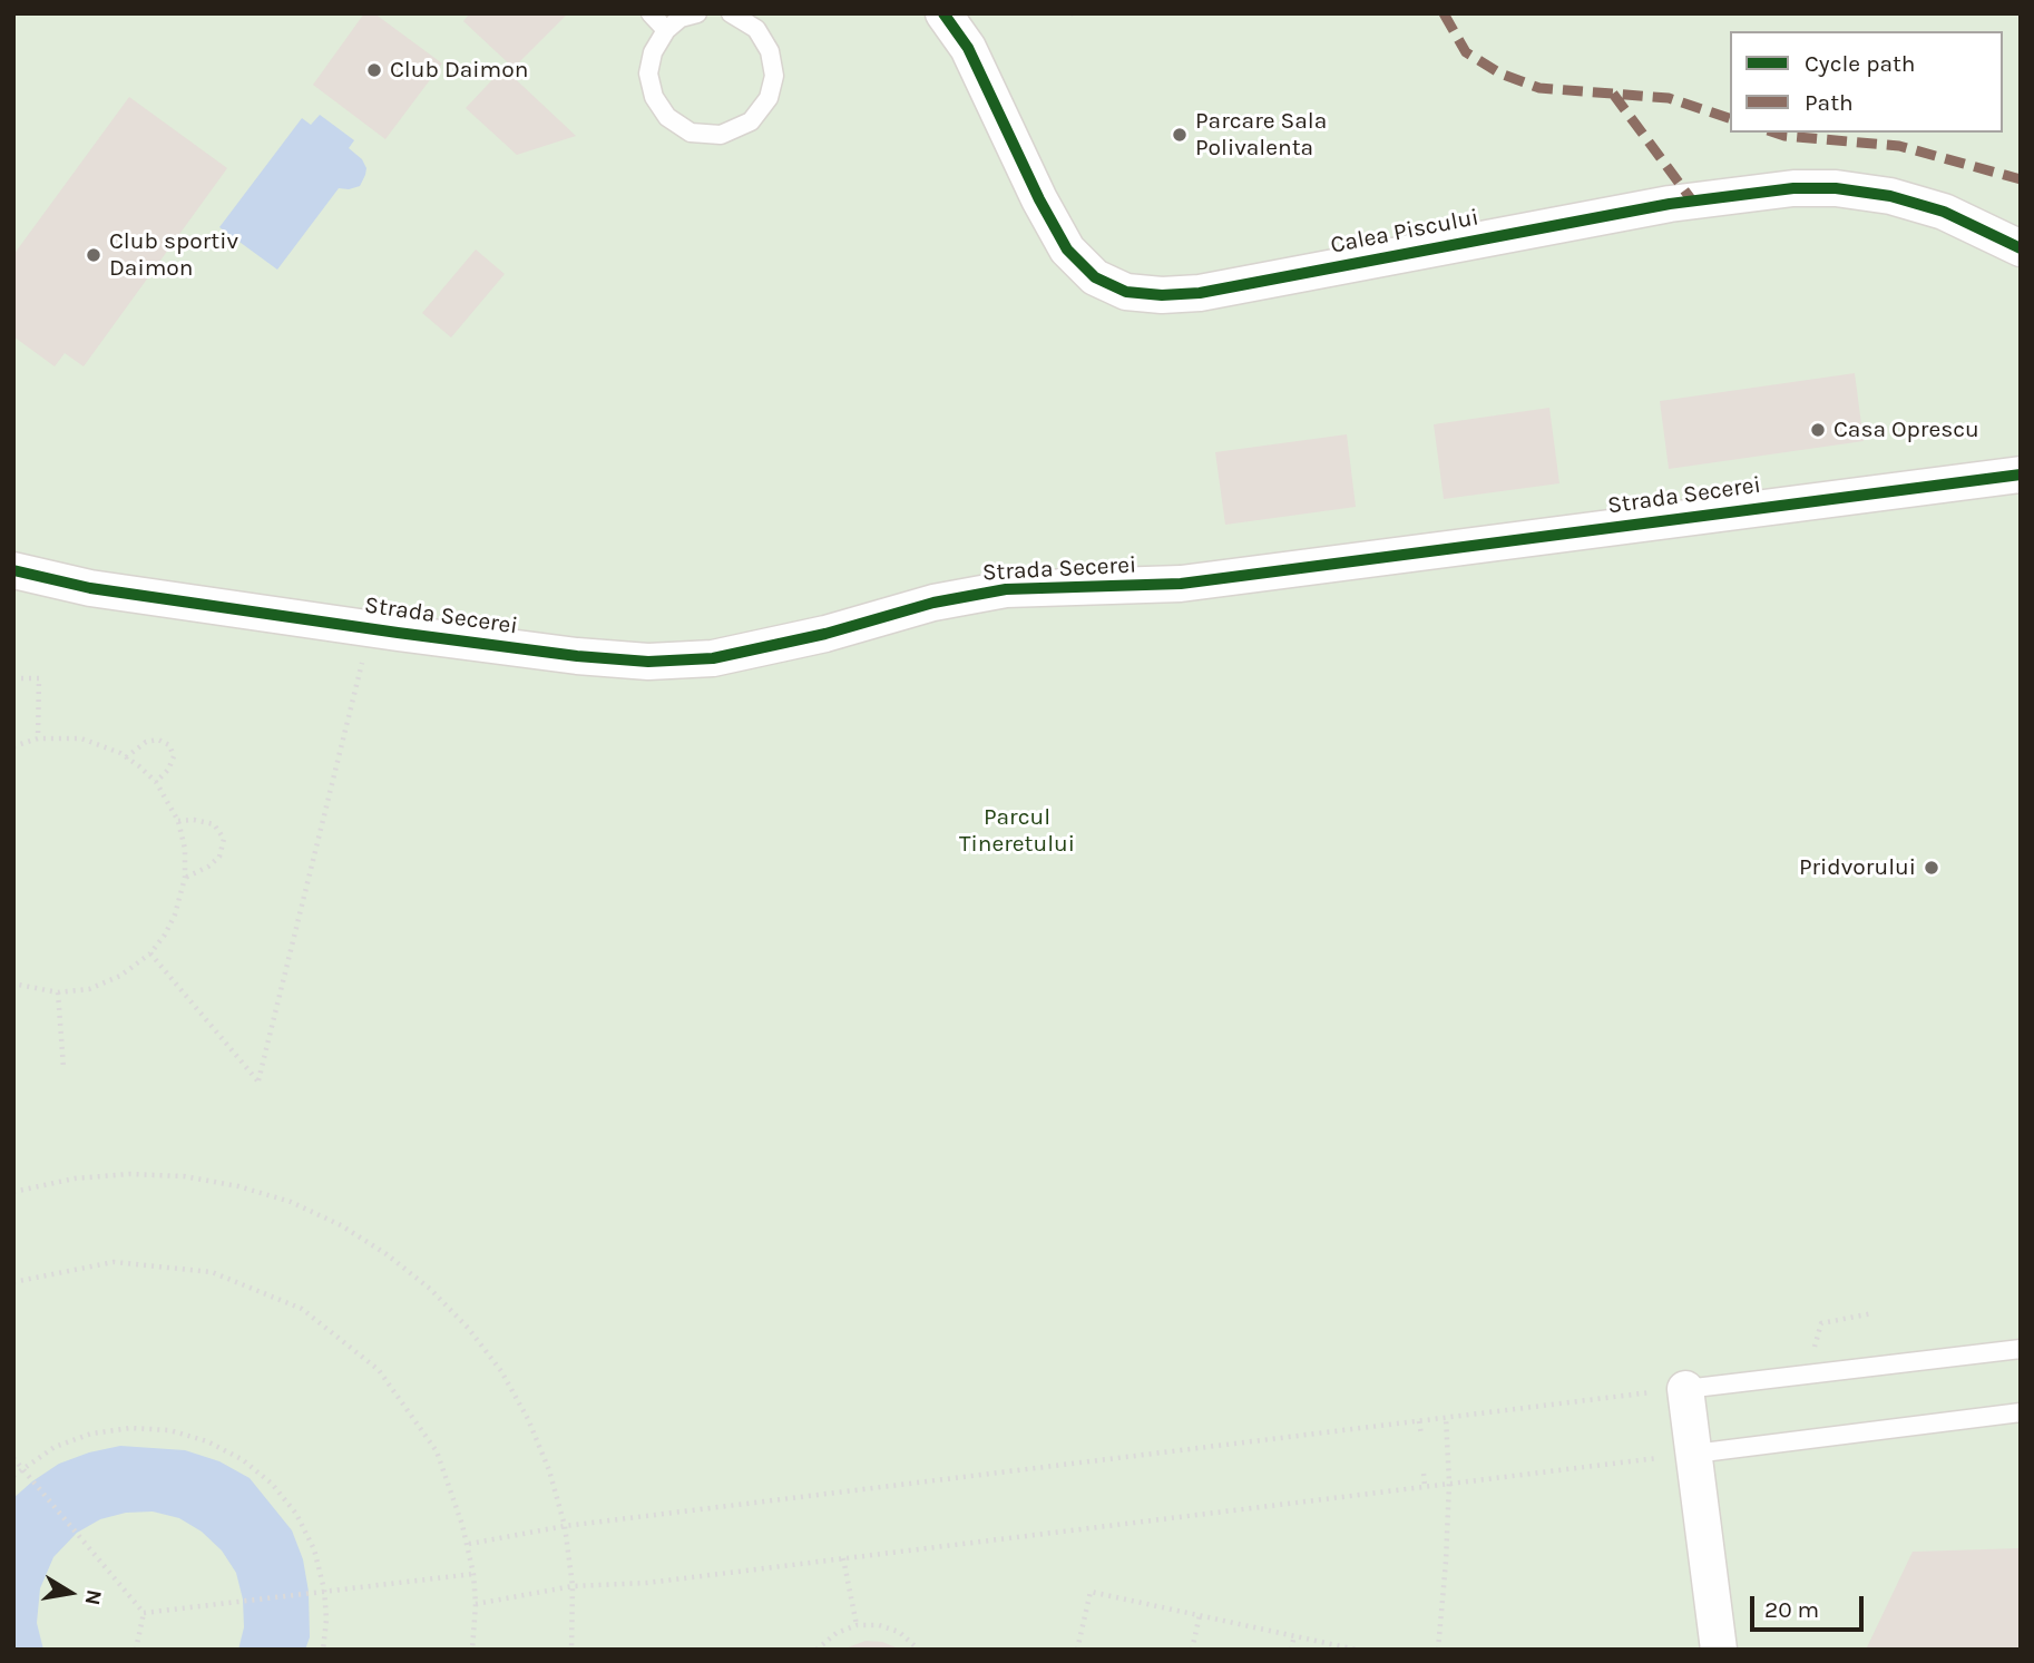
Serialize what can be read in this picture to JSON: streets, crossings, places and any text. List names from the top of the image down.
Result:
{
  "streets": {
    "street": ["Calea Piscului", "Strada Secerei"]
  },
  "parks": ["Parcul Tineretului"],
  "places": [
    "Club Daimon",
    "Parcare Sala Polivalenta",
    "Club sportiv Daimon",
    "Casa Oprescu",
    "Pridvorului"
  ],
  "legend": ["Cycle path", "Path"],
  "scale_bar": "20 m",
  "north": "right"
}
